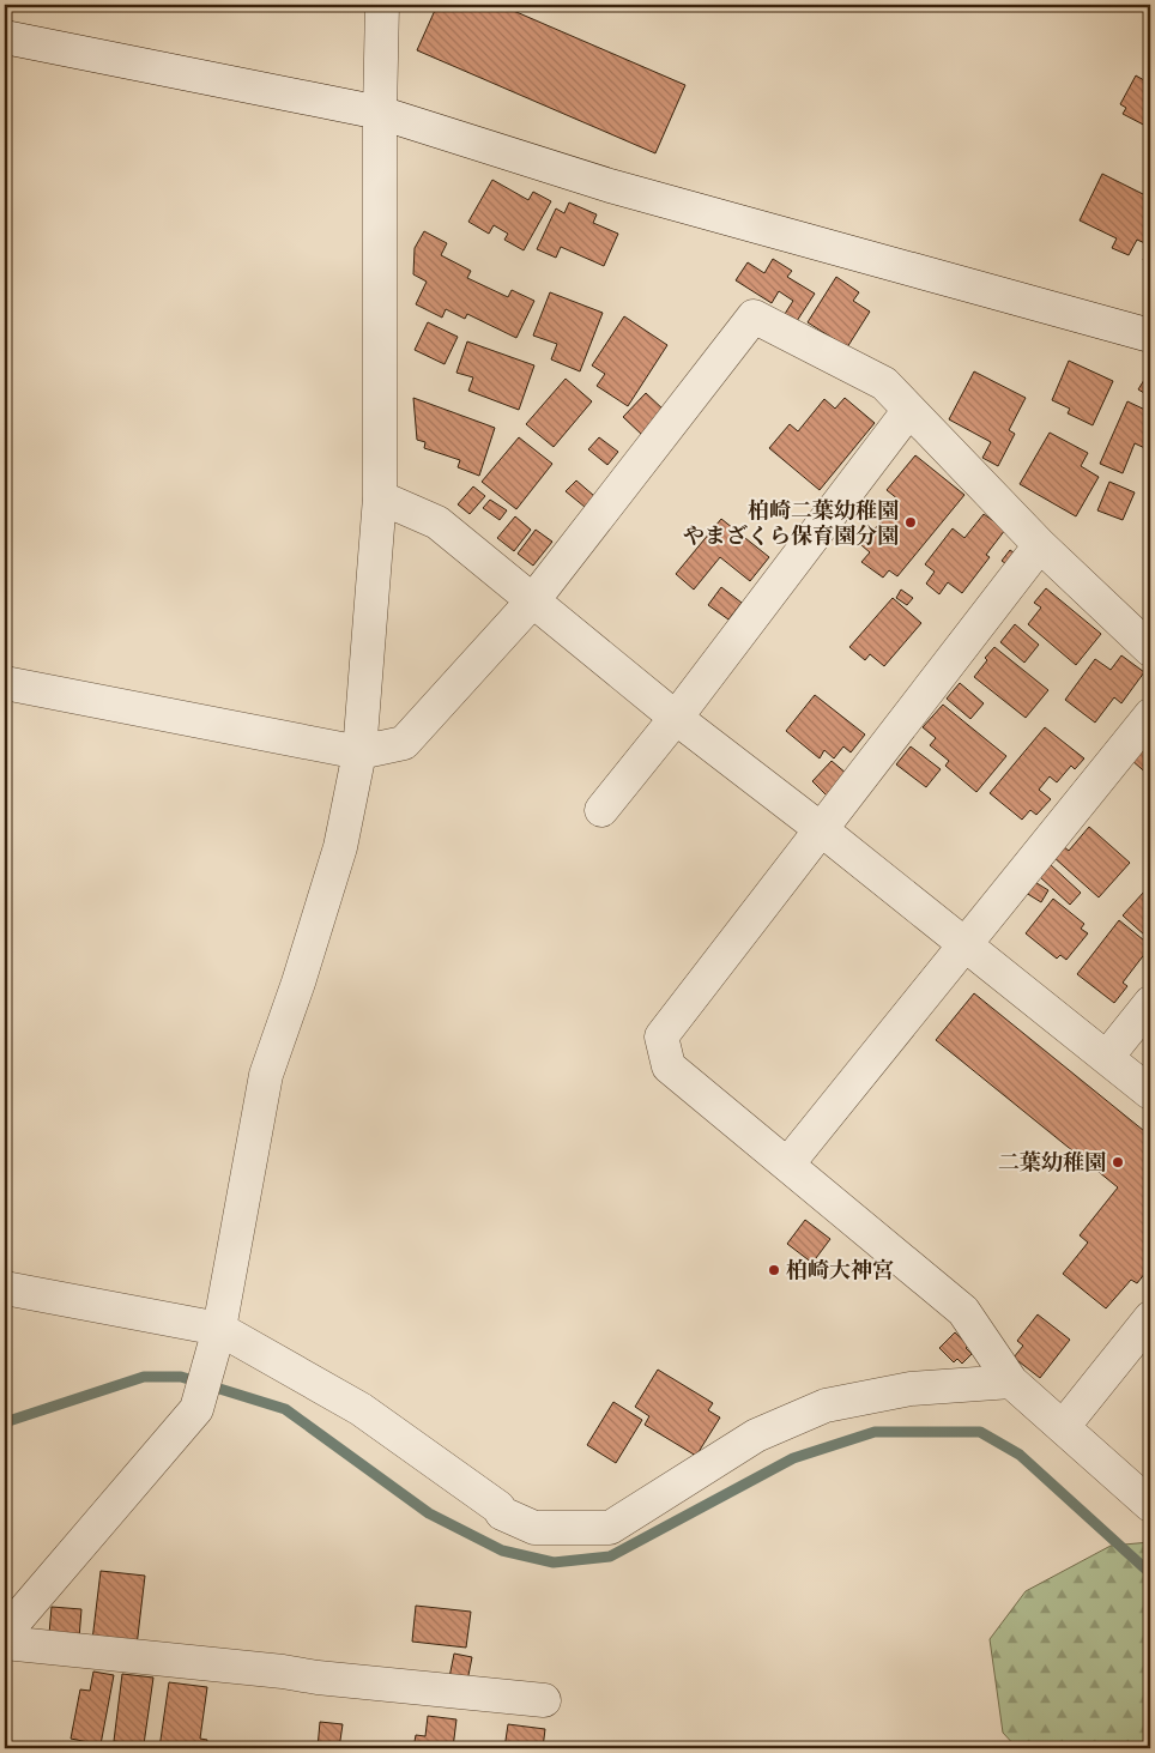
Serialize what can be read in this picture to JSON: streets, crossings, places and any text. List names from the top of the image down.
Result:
{
  "places": ["柏崎二葉幼稚園 やまざくら保育園分園", "二葉幼稚園", "柏崎大神宮"]
}
